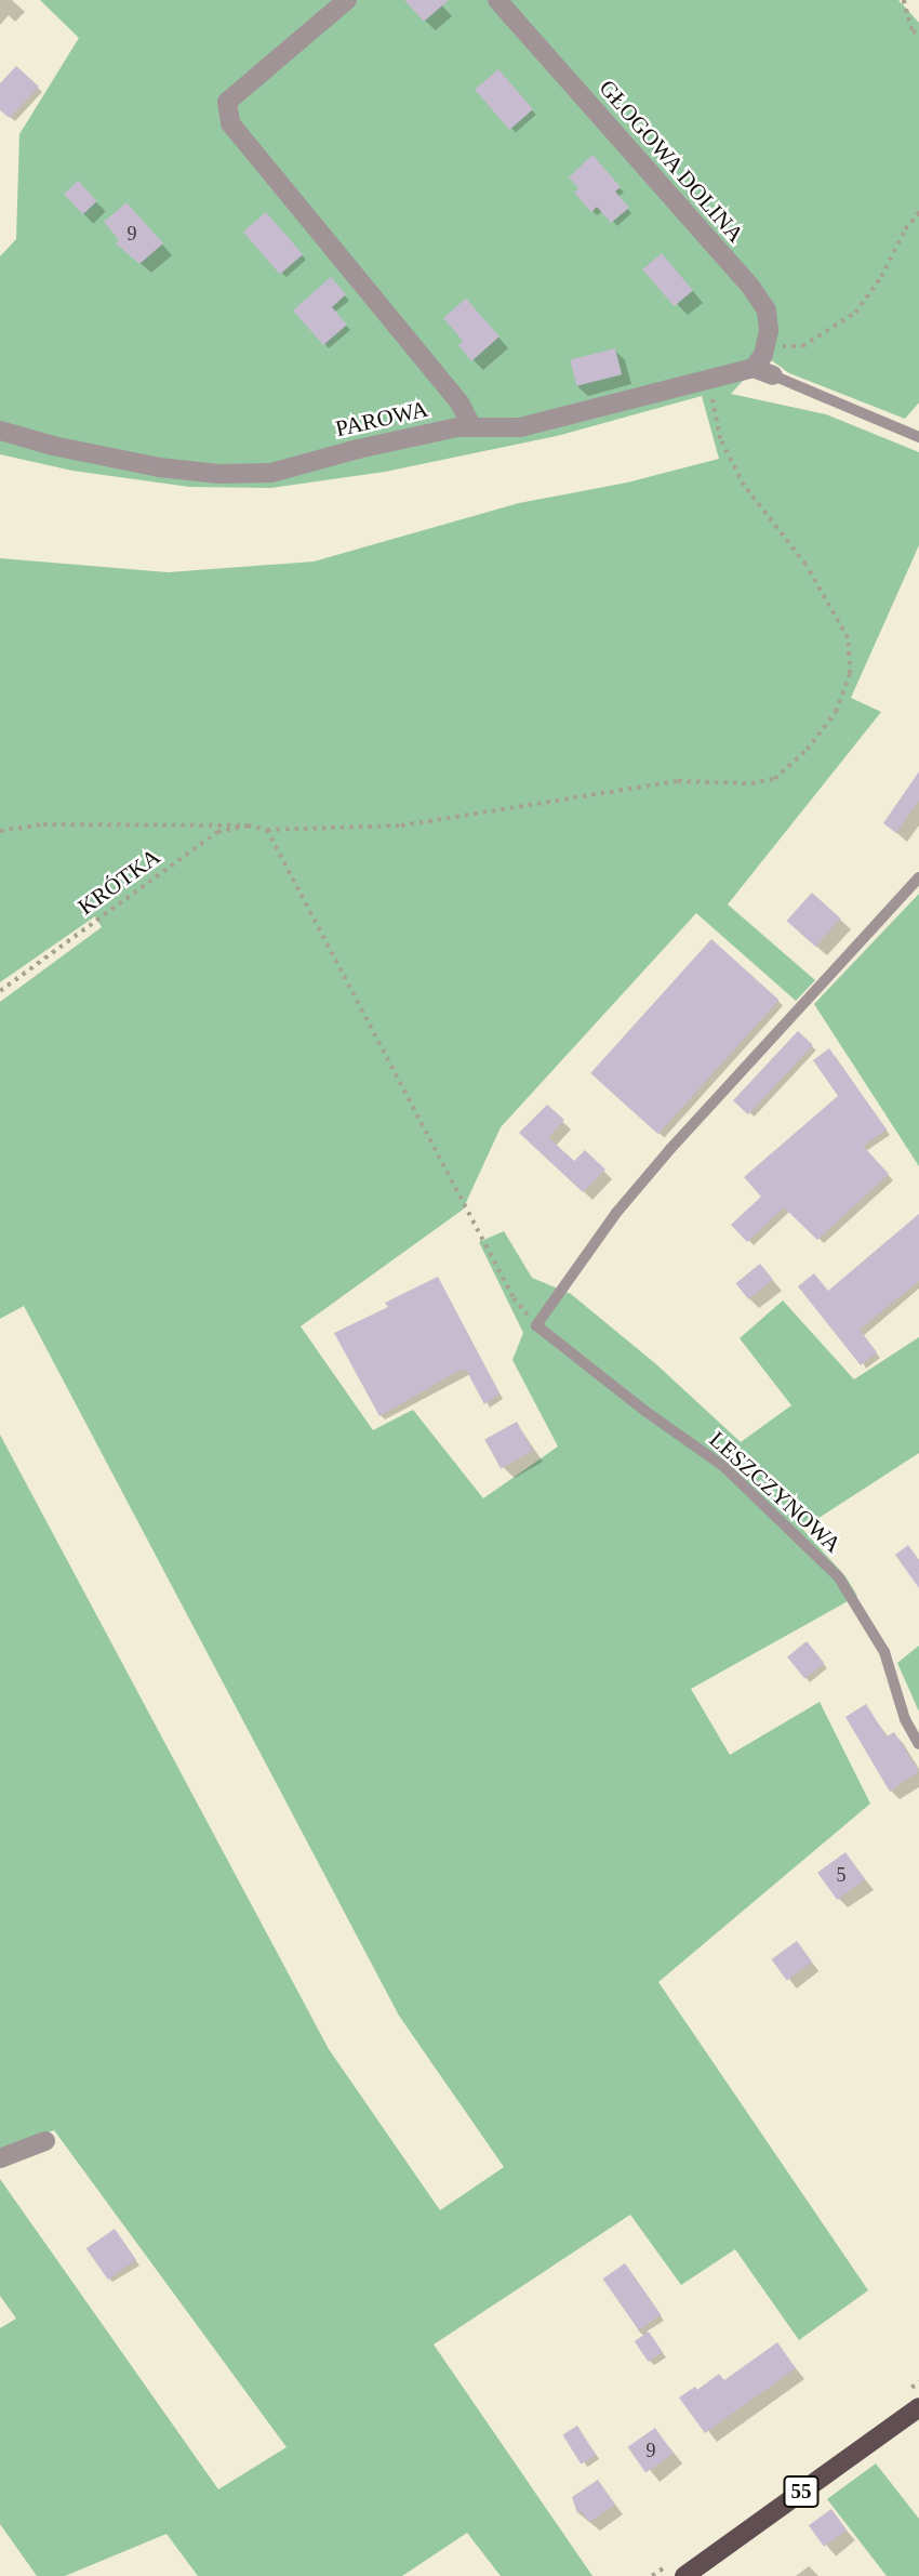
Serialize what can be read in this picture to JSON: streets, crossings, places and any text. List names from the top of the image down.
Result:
{
  "streets": {
    "main road": ["55"],
    "street": ["GŁOGOWA DOLINA", "PAROWA"],
    "lane": ["LESZCZYNOWA"],
    "path": ["KRÓTKA"]
  },
  "crossings": [
    ["GŁOGOWA DOLINA", "PAROWA"],
    ["PAROWA", "KRÓTKA"]
  ],
  "house_numbers": ["9", "5", "9"]
}
